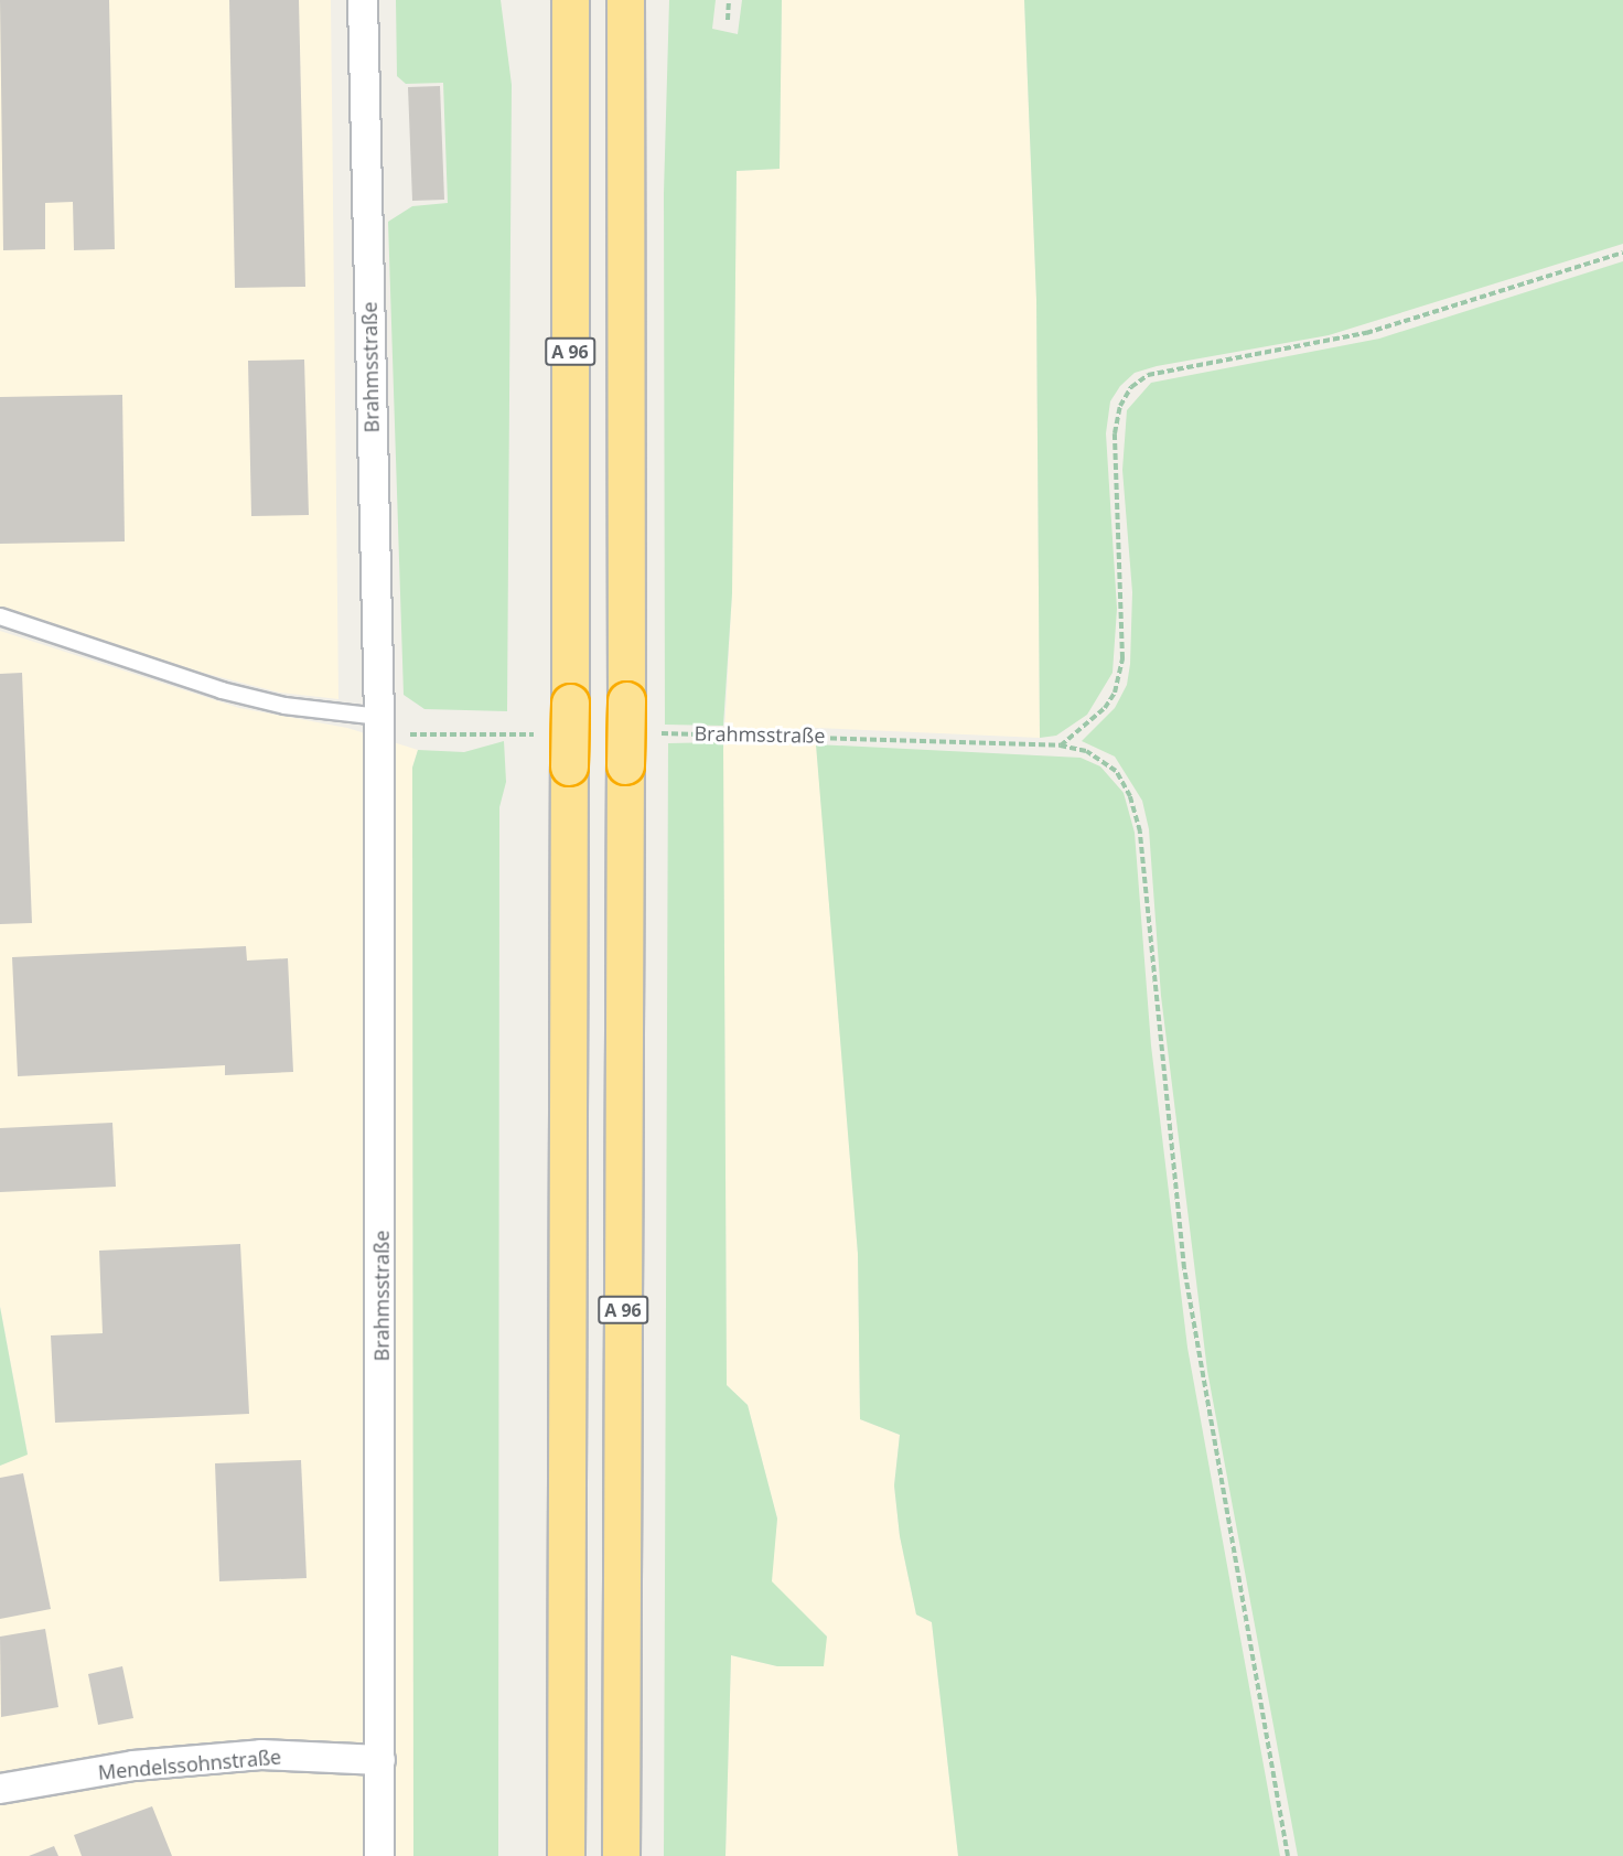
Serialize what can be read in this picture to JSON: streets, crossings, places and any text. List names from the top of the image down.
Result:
{
  "streets": {
    "highway": ["A 96"],
    "street": ["Brahmsstraße", "Mendelssohnstraße"]
  },
  "crossings": [
    ["Brahmsstraße", "Mendelssohnstraße"]
  ]
}
